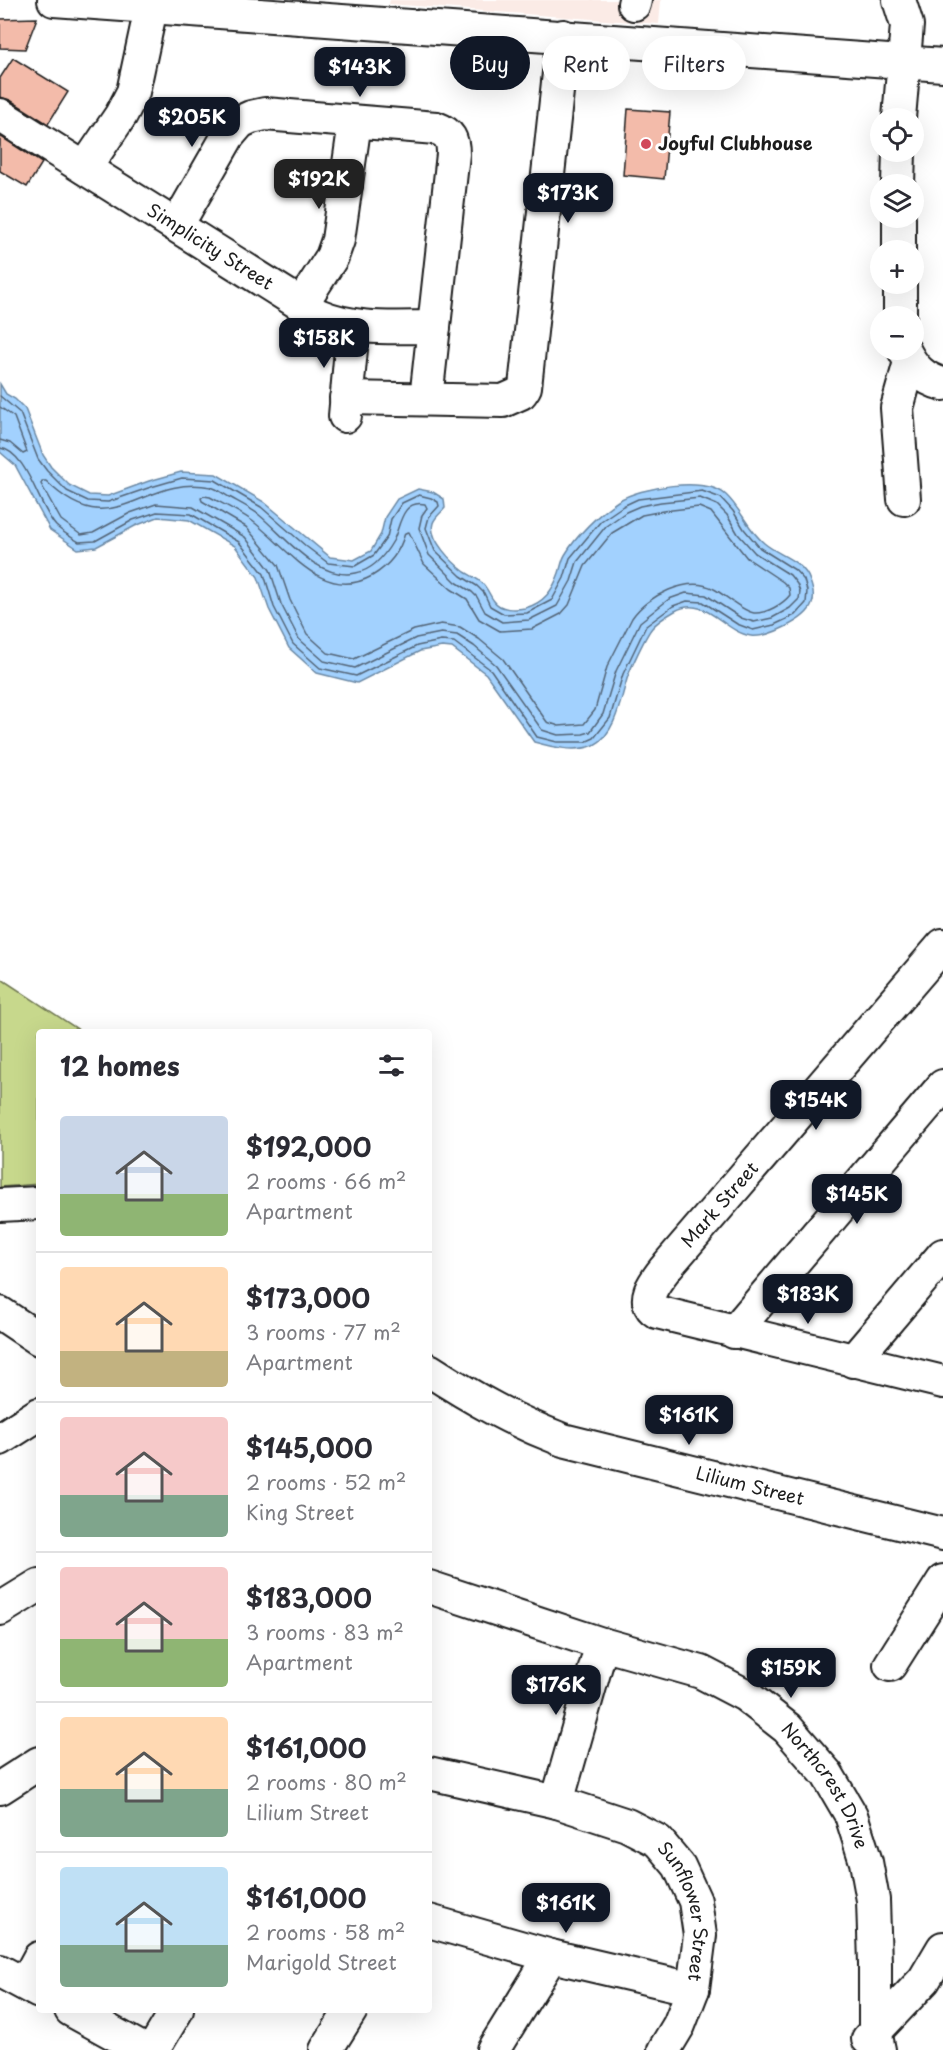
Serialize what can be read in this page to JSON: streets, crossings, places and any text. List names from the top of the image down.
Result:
{
  "streets": {
    "street": [
      "Simplicity Street",
      "Mark Street",
      "Lilium Street",
      "Northcrest Drive",
      "Sunflower Street"
    ]
  },
  "places": ["Joyful Clubhouse"],
  "page": {
    "chip": ["Buy", "Rent", "Filters"],
    "price": [
      "$143K",
      "$205K",
      "$192K",
      "$173K",
      "$158K",
      "$154K",
      "$145K",
      "$183K",
      "$161K",
      "$159K",
      "$176K",
      "$161K"
    ],
    "map_buttons": ["+", "−"],
    "heading": "12 homes",
    "list": [
      {
        "name": "$192,000",
        "note": "2 rooms · 66 m² · Apartment"
      },
      {
        "name": "$173,000",
        "note": "3 rooms · 77 m² · Apartment"
      },
      {
        "name": "$145,000",
        "note": "2 rooms · 52 m² · King Street"
      },
      {
        "name": "$183,000",
        "note": "3 rooms · 83 m² · Apartment"
      },
      {
        "name": "$161,000",
        "note": "2 rooms · 80 m² · Lilium Street"
      },
      {
        "name": "$161,000",
        "note": "2 rooms · 58 m² · Marigold Street"
      }
    ]
  }
}
